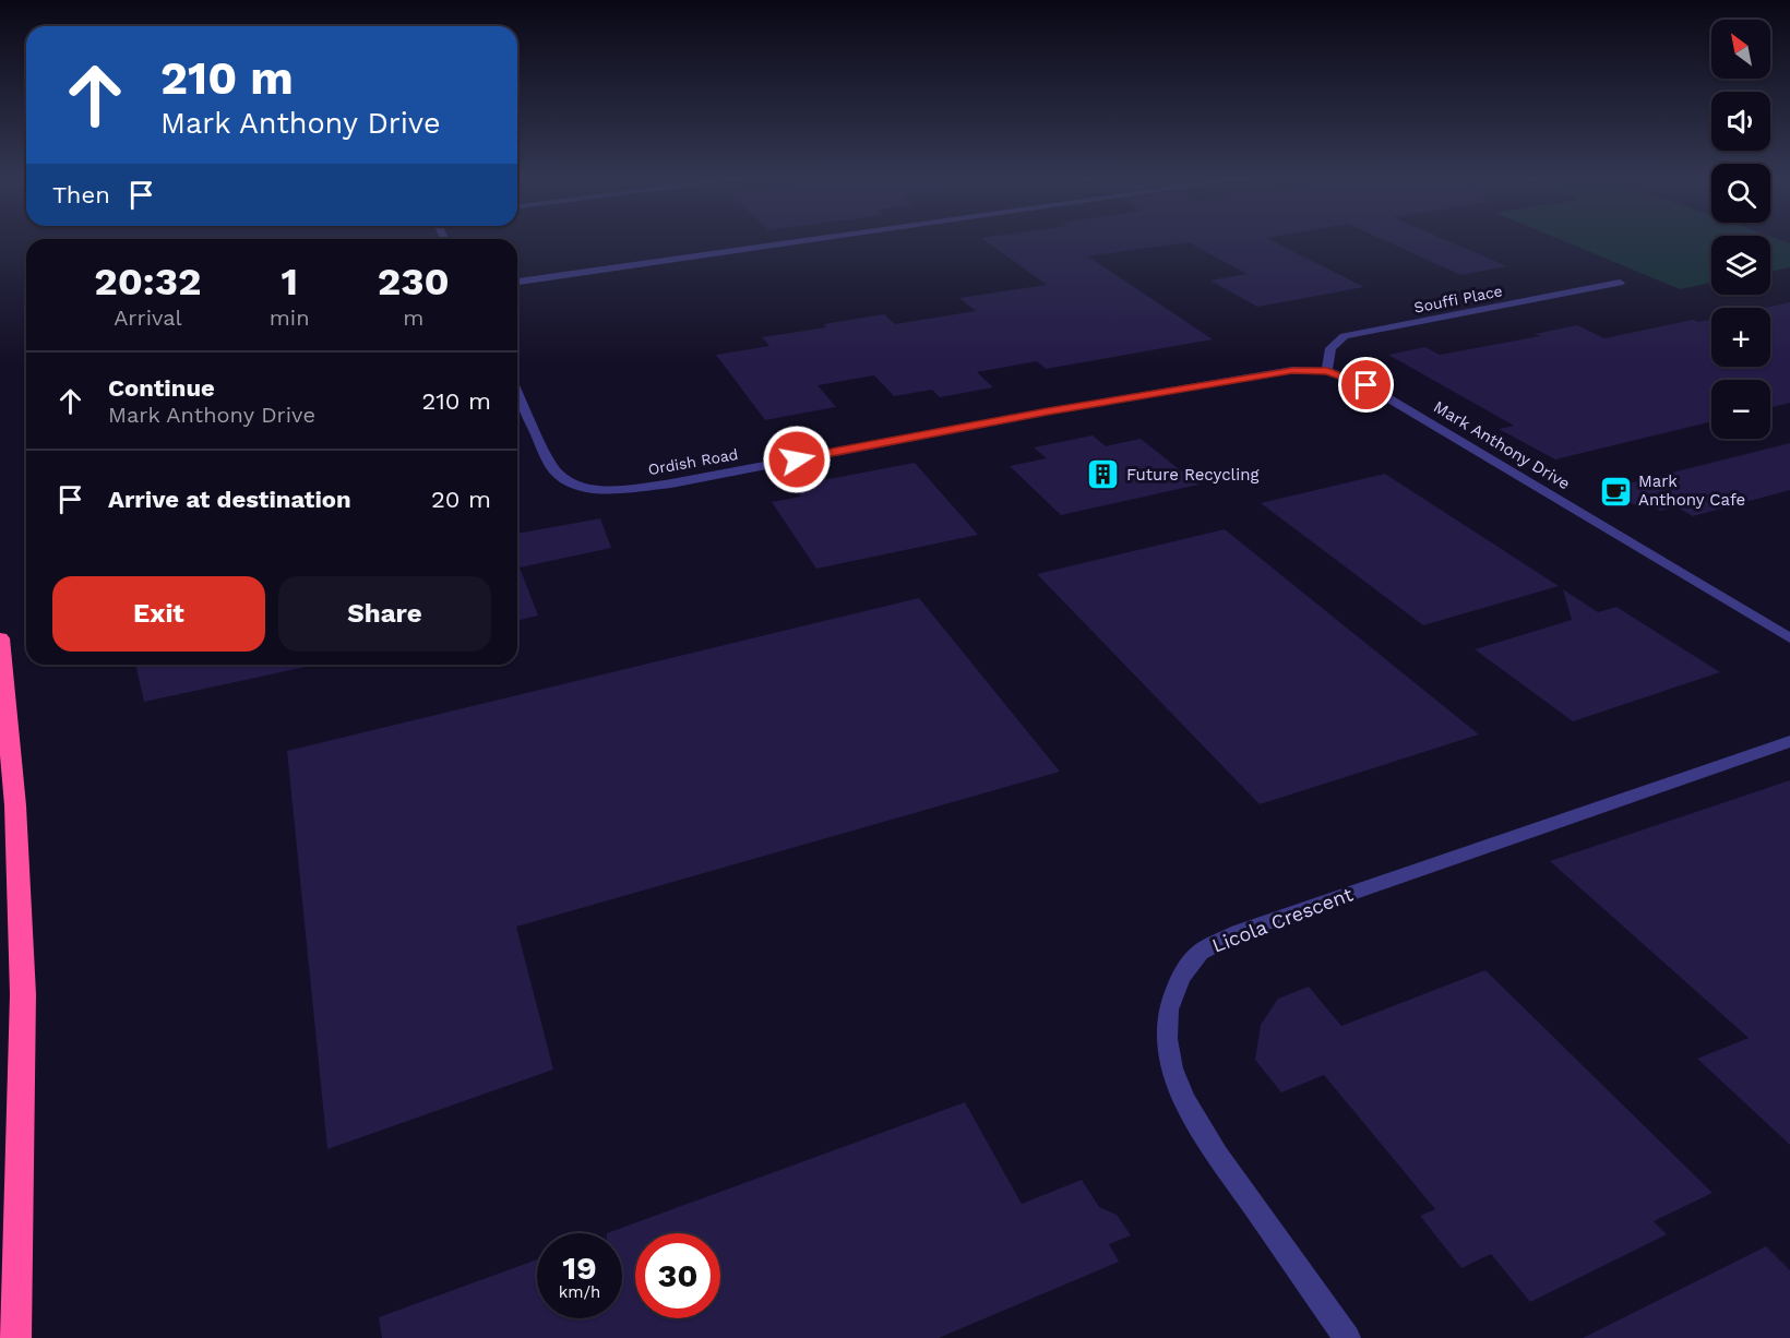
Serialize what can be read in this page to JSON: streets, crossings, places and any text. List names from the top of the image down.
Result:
{
  "streets": {
    "street": [
      "Souffi Place",
      "Mark Anthony Drive",
      "Ordish Road",
      "Licola Crescent"
    ]
  },
  "crossings": [
    ["Souffi Place", "Mark Anthony Drive"],
    ["Souffi Place", "Ordish Road"],
    ["Mark Anthony Drive", "Ordish Road"]
  ],
  "places": {
    "building": ["Future Recycling"],
    "cafe": ["Mark Anthony Cafe"]
  },
  "north": "top left",
  "page": {
    "map_buttons": ["+", "−"],
    "turn": ["210 m", "Mark Anthony Drive"],
    "then": "Then",
    "eta": [
      "20:32",
      "Arrival",
      "1",
      "min",
      "230",
      "m"
    ],
    "list": [
      {
        "name": "Continue",
        "note": "Mark Anthony Drive",
        "value": "210 m"
      },
      {
        "name": "Arrive at destination",
        "value": "20 m"
      }
    ],
    "buttons": ["Exit", "Share"],
    "speed": "19 km/h",
    "limit": "30"
  }
}
